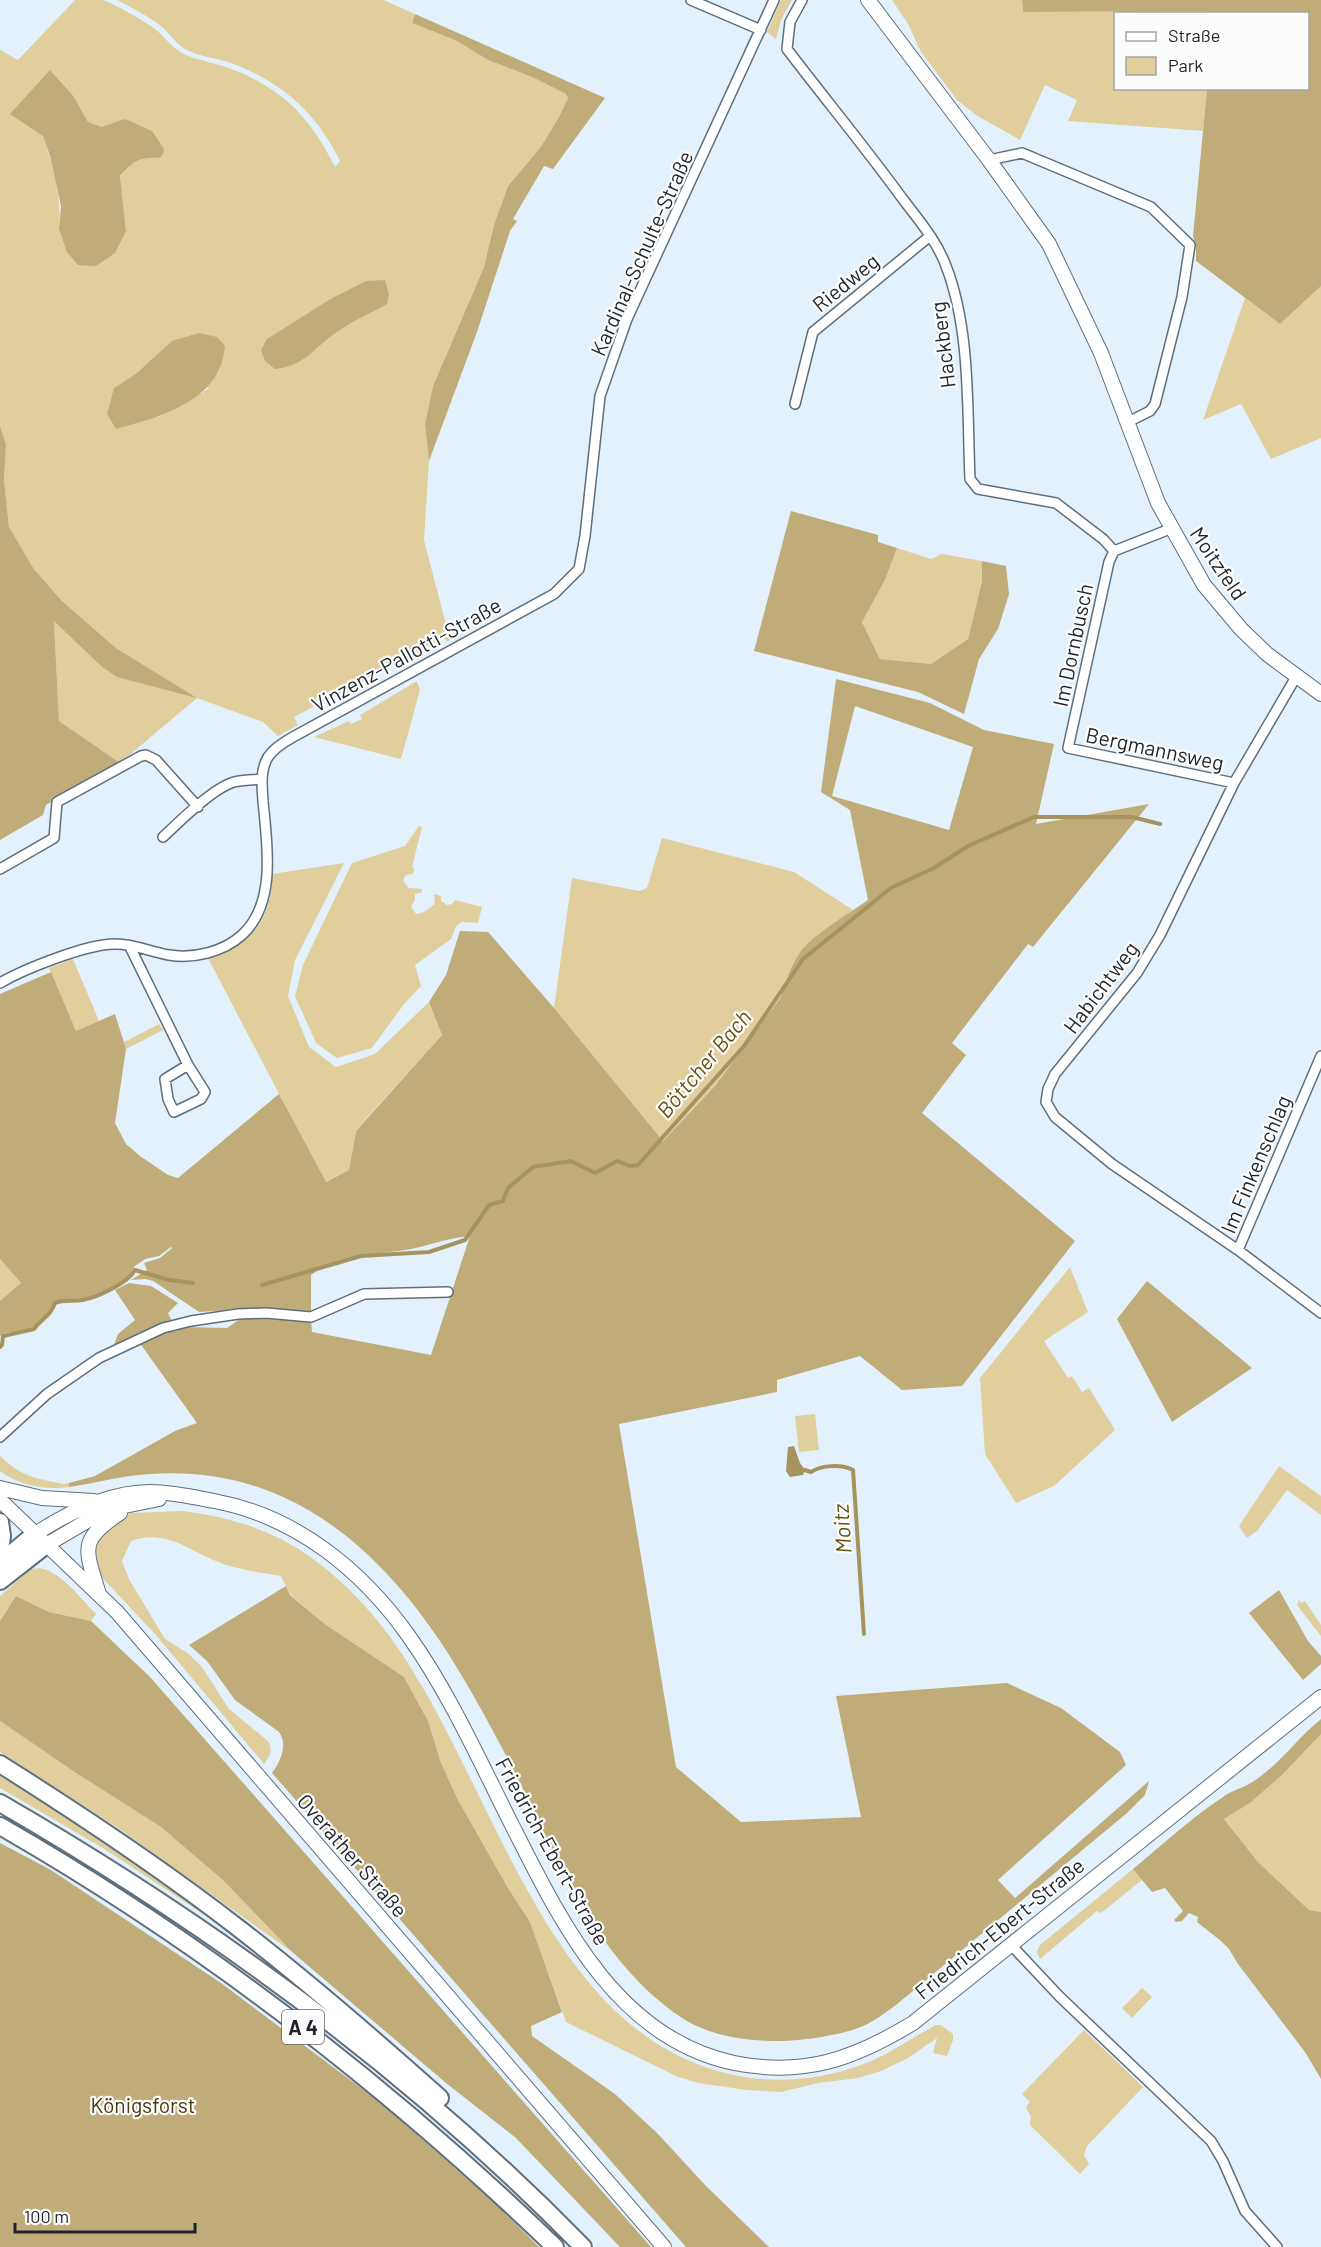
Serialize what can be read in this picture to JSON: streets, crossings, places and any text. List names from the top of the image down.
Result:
{
  "streets": {
    "highway": ["A 4"],
    "main road": ["Moitzfeld", "Friedrich-Ebert-Straße", "Overather Straße"],
    "street": [
      "Kardinal-Schulte-Straße",
      "Riedweg",
      "Hackberg",
      "Im Dornbusch",
      "Vinzenz-Pallotti-Straße",
      "Bergmannsweg",
      "Habichtweg",
      "Im Finkenschlag"
    ]
  },
  "crossings": [
    ["Kardinal-Schulte-Straße", "Vinzenz-Pallotti-Straße"],
    ["Riedweg", "Hackberg"],
    ["Hackberg", "Im Dornbusch"],
    ["Moitzfeld", "Habichtweg"],
    ["Im Dornbusch", "Bergmannsweg"],
    ["Bergmannsweg", "Habichtweg"],
    ["Habichtweg", "Im Finkenschlag"]
  ],
  "water": ["Böttcher Bach", "Moitz"],
  "parks": ["Königsforst"],
  "legend": ["Straße", "Park"],
  "scale_bar": "100 m"
}
